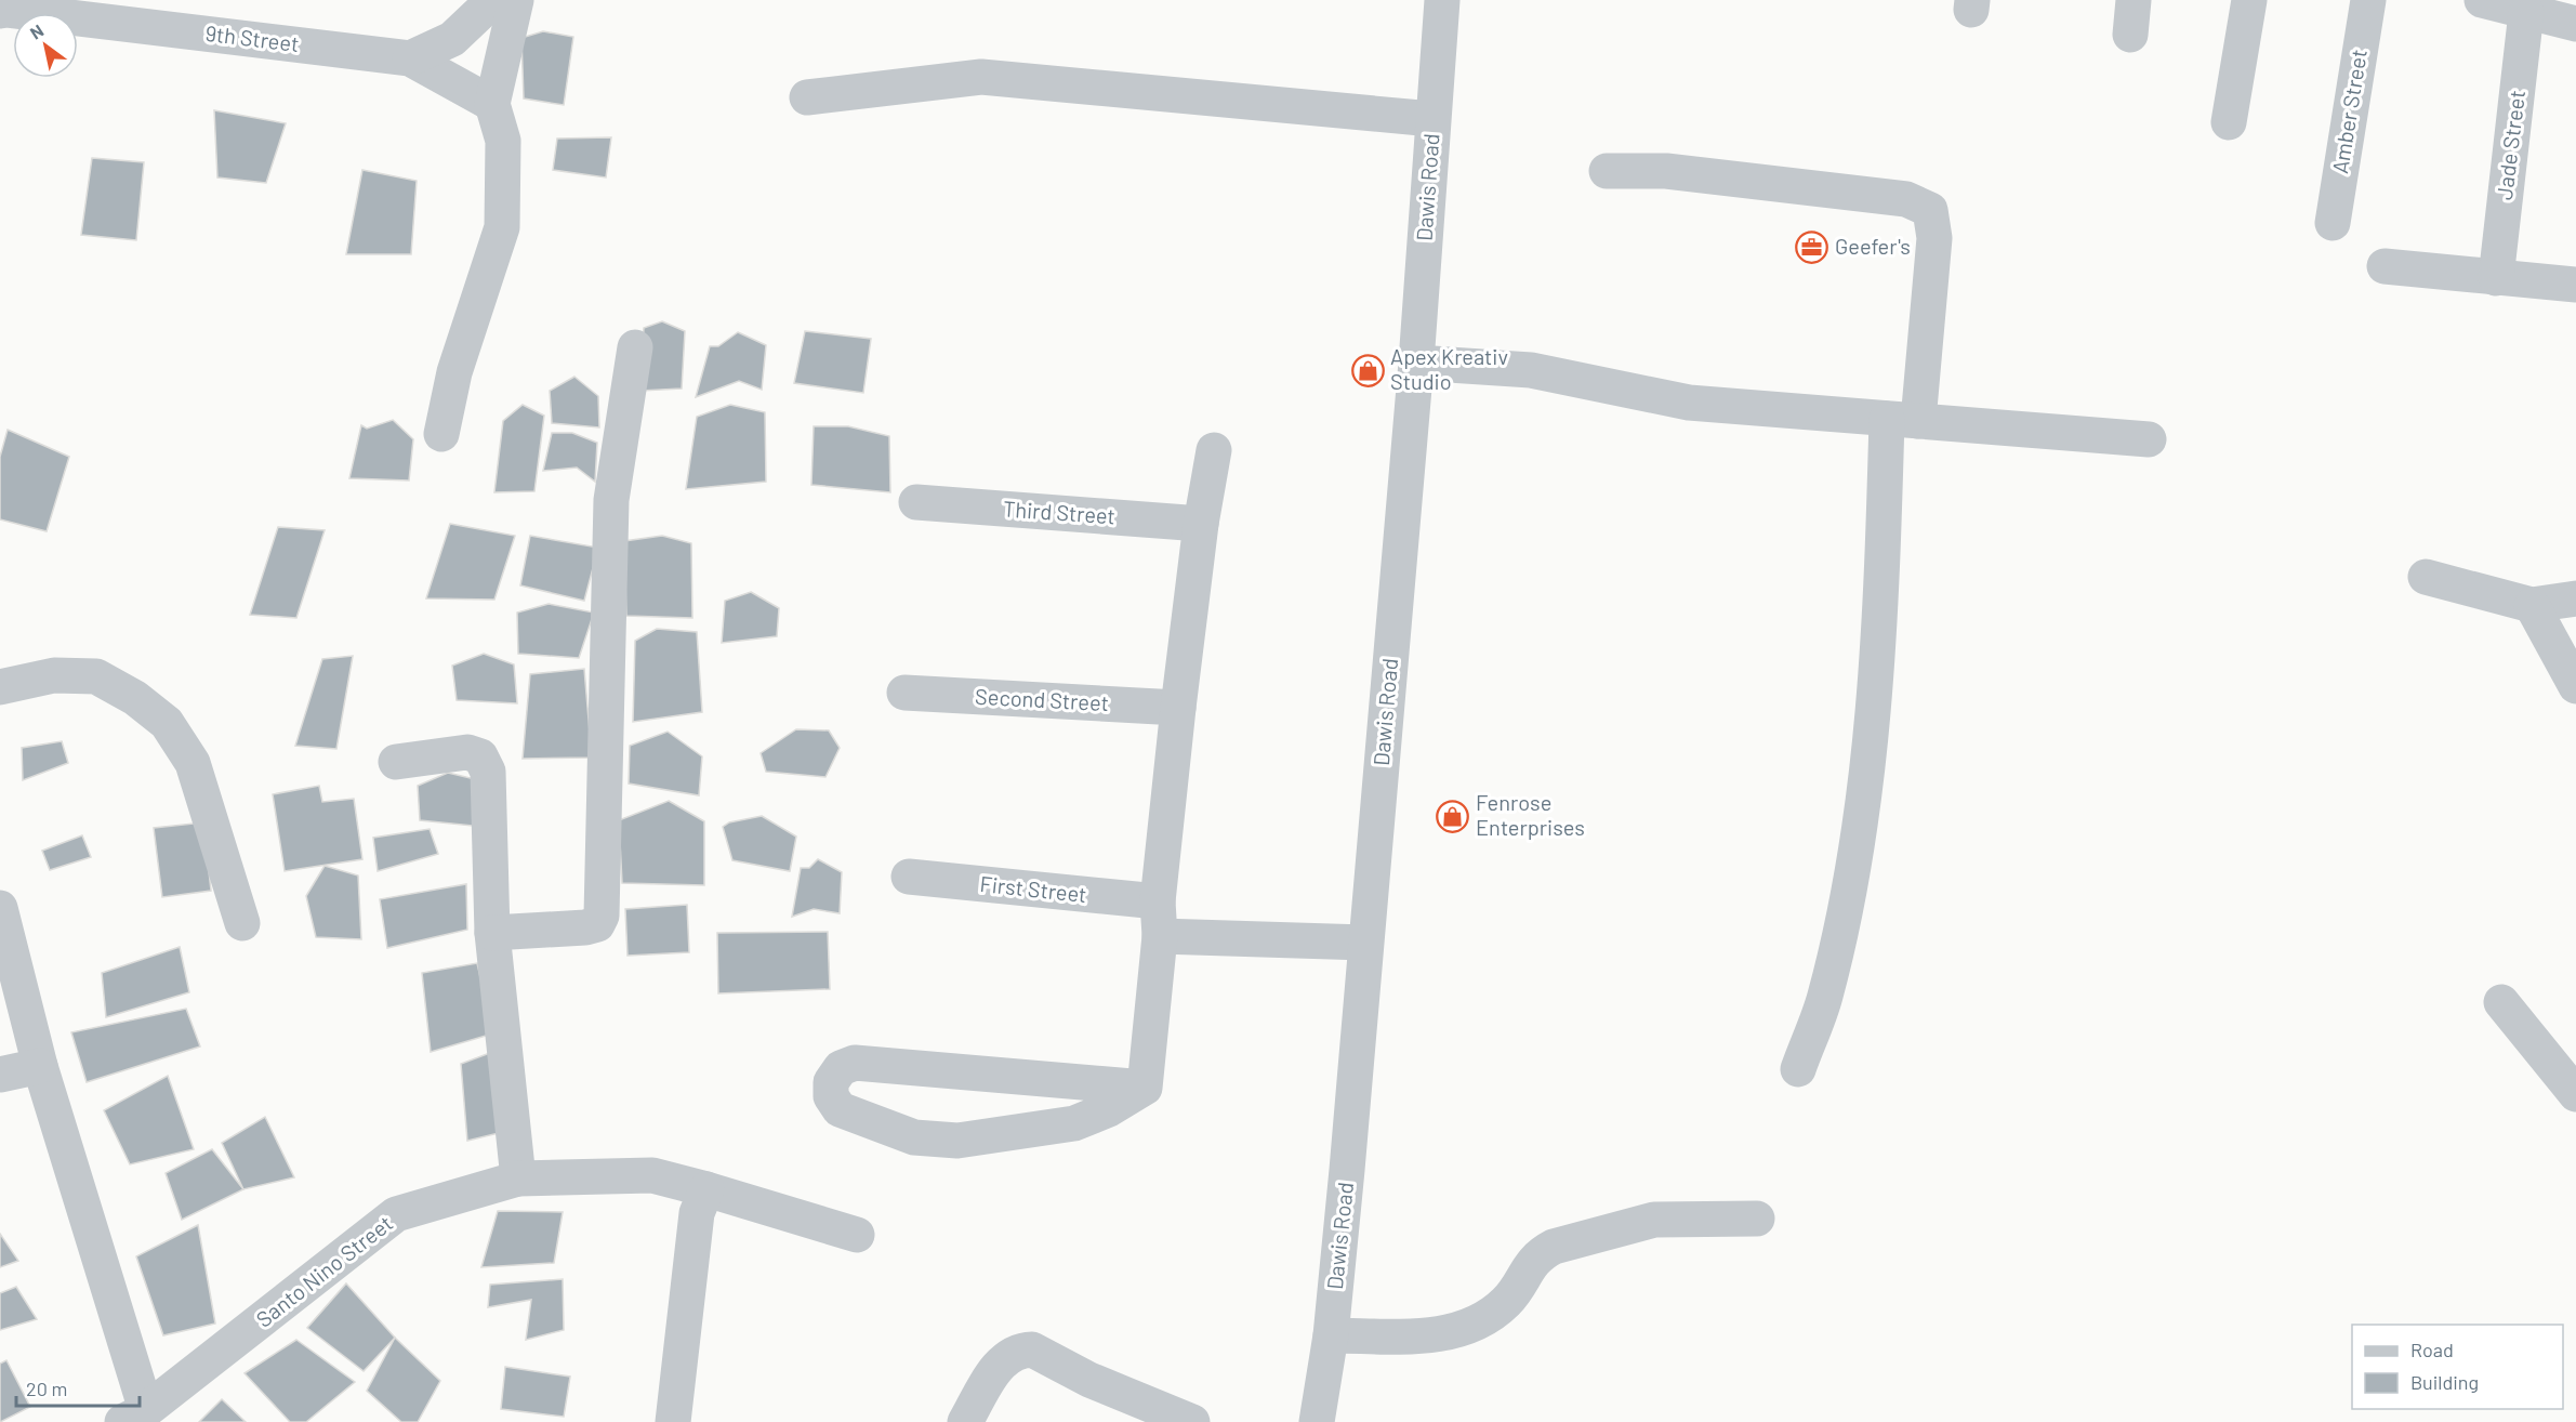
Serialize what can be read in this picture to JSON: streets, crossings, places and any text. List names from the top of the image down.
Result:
{
  "streets": {
    "street": [
      "9th Street",
      "Amber Street",
      "Jade Street",
      "Dawis Road",
      "Third Street",
      "Second Street",
      "First Street",
      "Santo Nino Street"
    ]
  },
  "crossings": [
    ["Dawis Road", "First Street"]
  ],
  "places": {
    "office": ["Geefer's"],
    "shop": ["Apex Kreativ Studio", "Fenrose Enterprises"]
  },
  "legend": ["Road", "Building"],
  "scale_bar": "20 m",
  "north": "top left"
}
